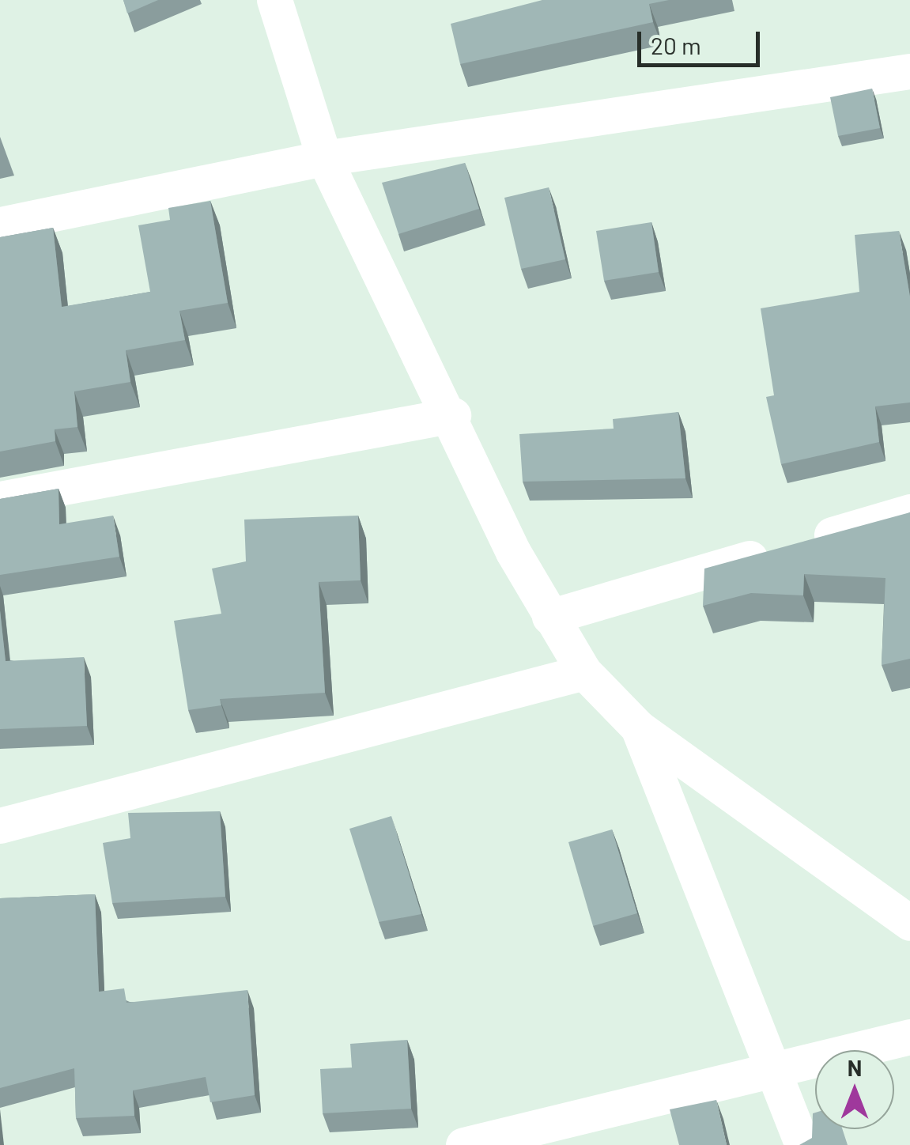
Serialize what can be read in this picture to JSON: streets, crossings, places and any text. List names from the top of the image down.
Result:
{
  "scale_bar": "20 m",
  "north": "top"
}
